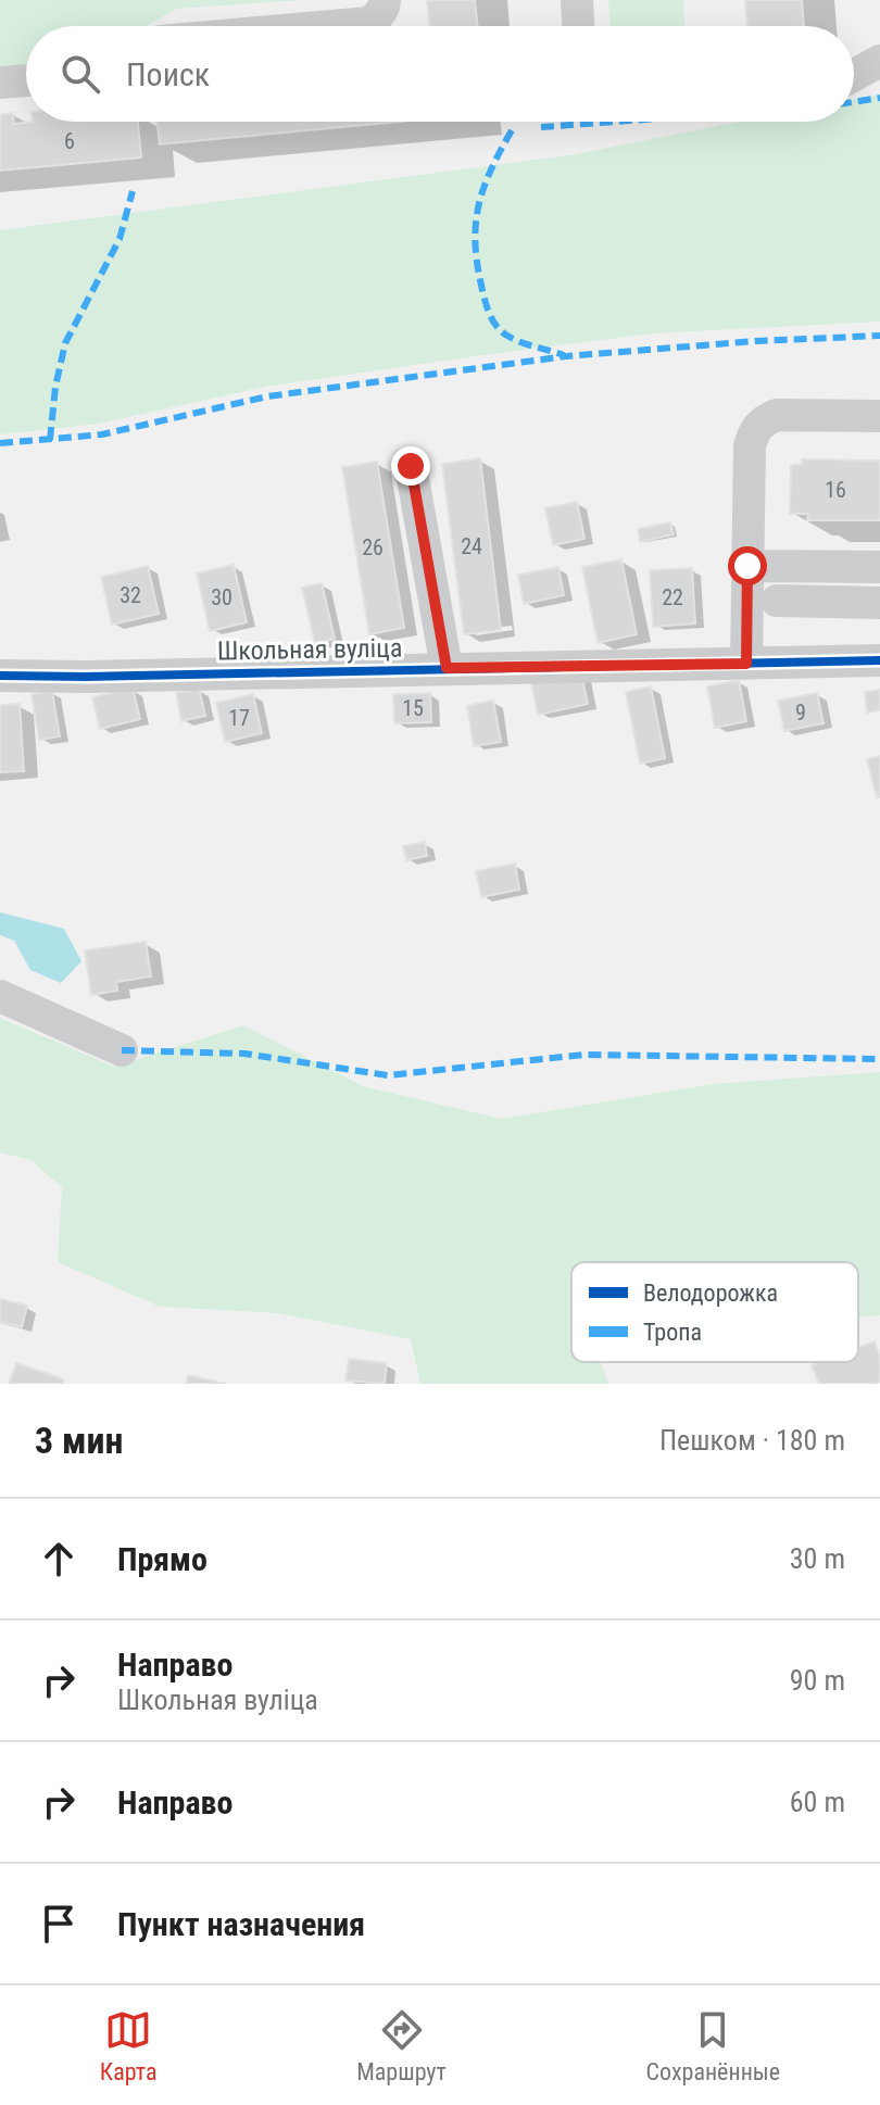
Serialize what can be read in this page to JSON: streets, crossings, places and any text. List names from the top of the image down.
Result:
{
  "streets": {
    "street": ["Школьная вуліца"]
  },
  "house_numbers": [
    "6",
    "16",
    "24",
    "26",
    "32",
    "30",
    "22",
    "15",
    "9",
    "17"
  ],
  "legend": ["Велодорожка", "Тропа"],
  "page": {
    "search": "Поиск",
    "heading": ["3 мин", "Пешком · 180 m"],
    "list": [
      ["Прямо", "30 m"],
      ["Направо", "Школьная вуліца", "90 m"],
      ["Направо", "60 m"],
      "Пункт назначения"
    ],
    "nav": ["Карта", "Маршрут", "Сохранённые"]
  }
}
